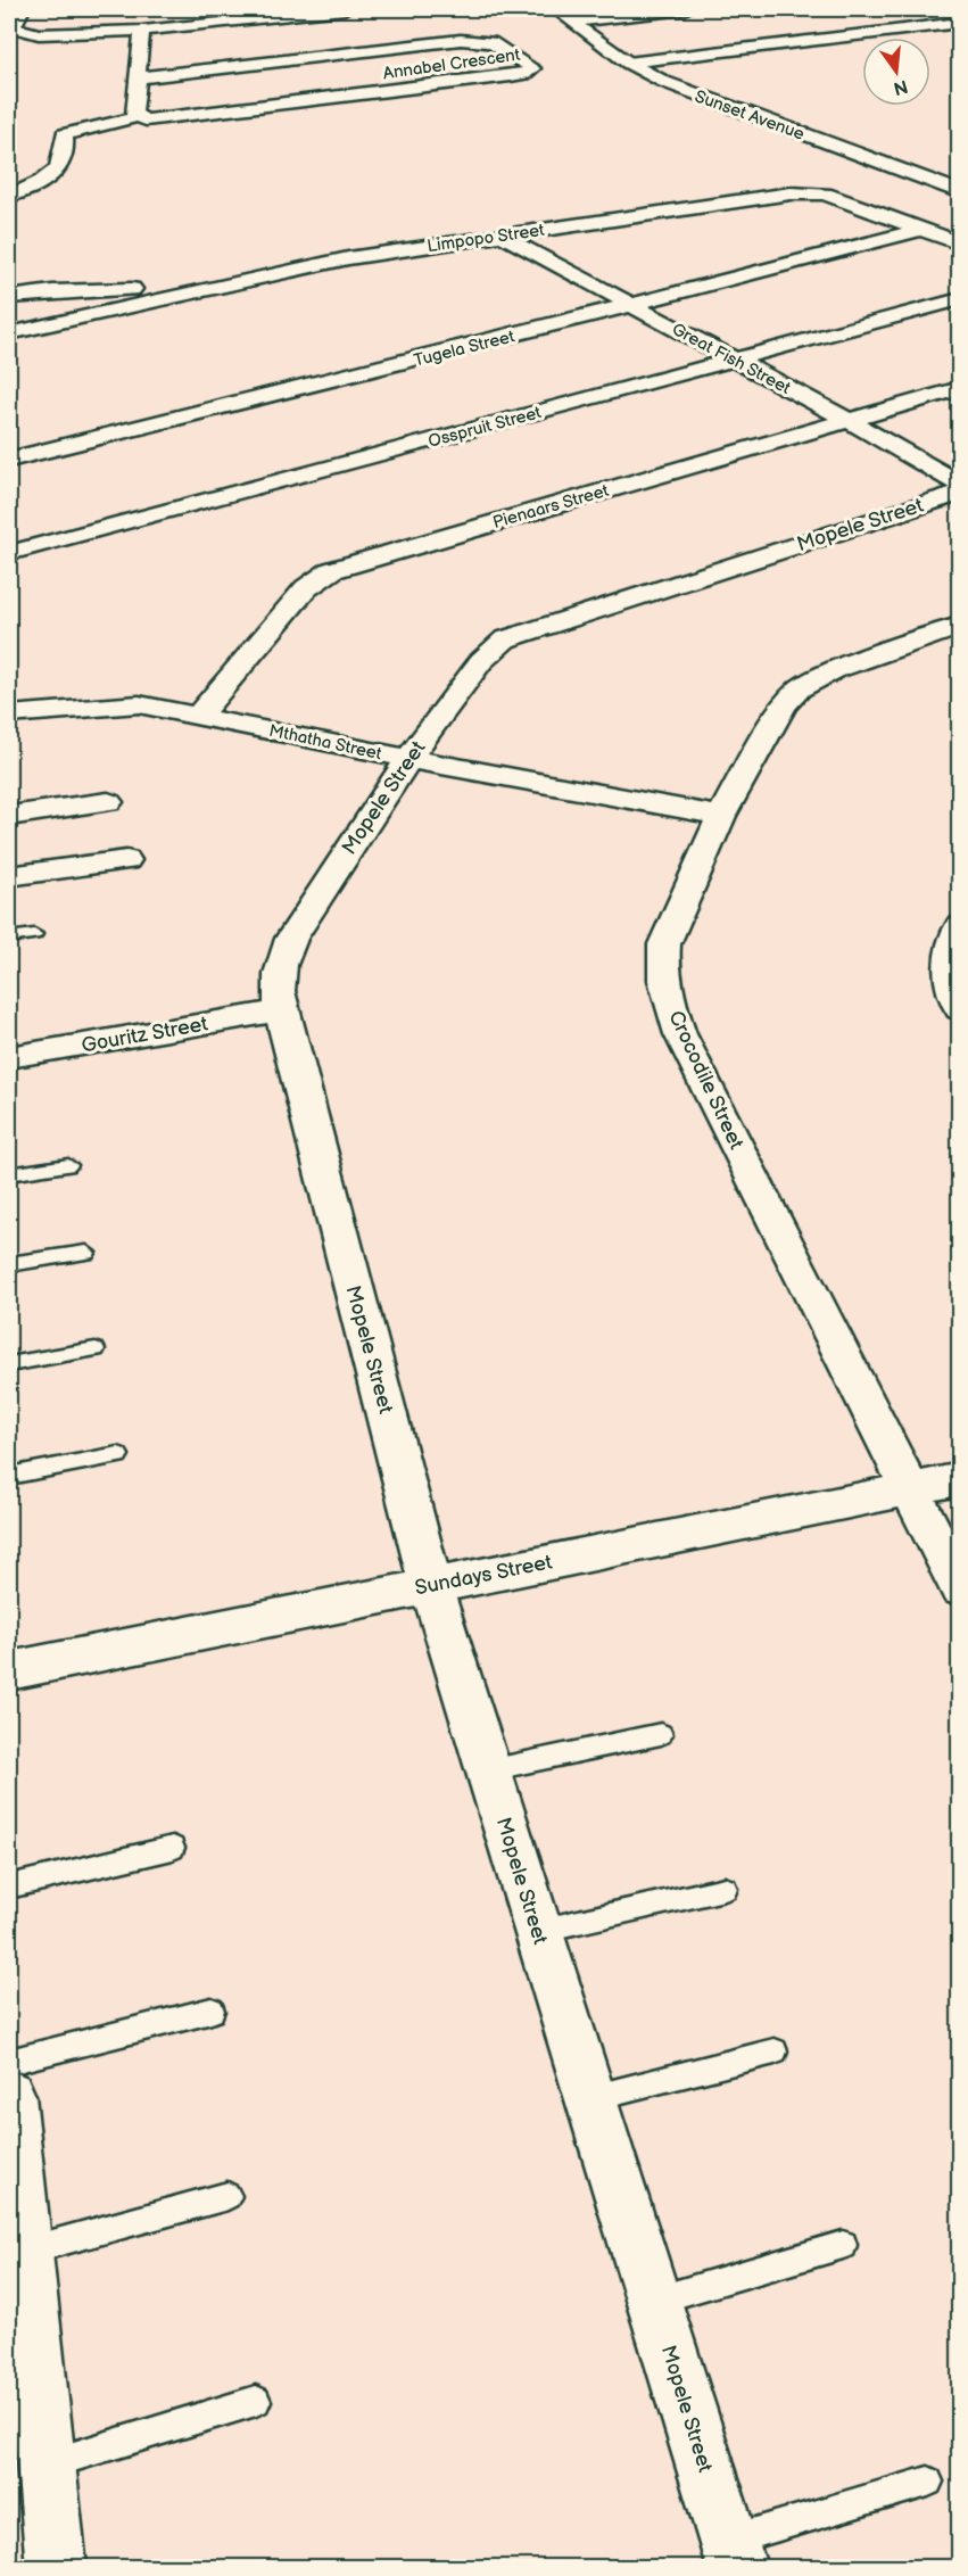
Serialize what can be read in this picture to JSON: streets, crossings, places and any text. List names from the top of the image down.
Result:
{
  "streets": {
    "street": [
      "Annabel Crescent",
      "Sunset Avenue",
      "Limpopo Street",
      "Tugela Street",
      "Great Fish Street",
      "Osspruit Street",
      "Pienaars Street",
      "Mopele Street",
      "Mthatha Street",
      "Gouritz Street",
      "Crocodile Street",
      "Sundays Street"
    ]
  },
  "crossings": [
    ["Limpopo Street", "Tugela Street"],
    ["Limpopo Street", "Great Fish Street"],
    ["Tugela Street", "Great Fish Street"],
    ["Great Fish Street", "Osspruit Street"],
    ["Great Fish Street", "Pienaars Street"],
    ["Pienaars Street", "Mthatha Street"],
    ["Mopele Street", "Mthatha Street"],
    ["Mopele Street", "Gouritz Street"],
    ["Mopele Street", "Sundays Street"],
    ["Mthatha Street", "Crocodile Street"],
    ["Crocodile Street", "Sundays Street"]
  ],
  "north": "bottom"
}
